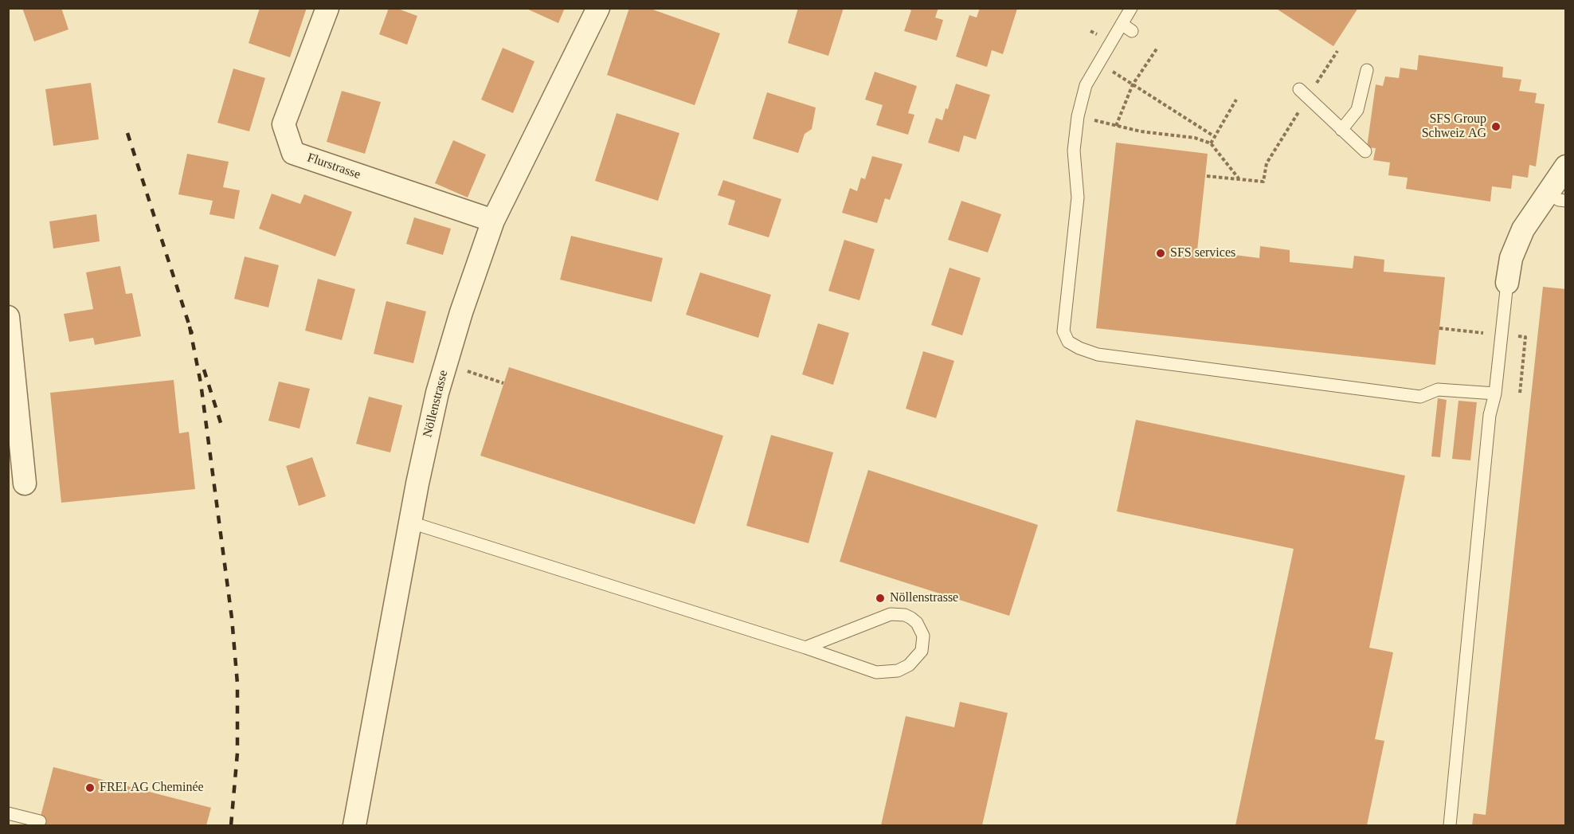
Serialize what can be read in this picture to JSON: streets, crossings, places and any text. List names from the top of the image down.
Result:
{
  "streets": {
    "street": ["Flurstrasse", "Nöllenstrasse"]
  },
  "crossings": [
    ["Flurstrasse", "Nöllenstrasse"]
  ],
  "places": [
    "SFS Group Schweiz AG",
    "SFS services",
    "Nöllenstrasse",
    "FREI AG Cheminée"
  ]
}
